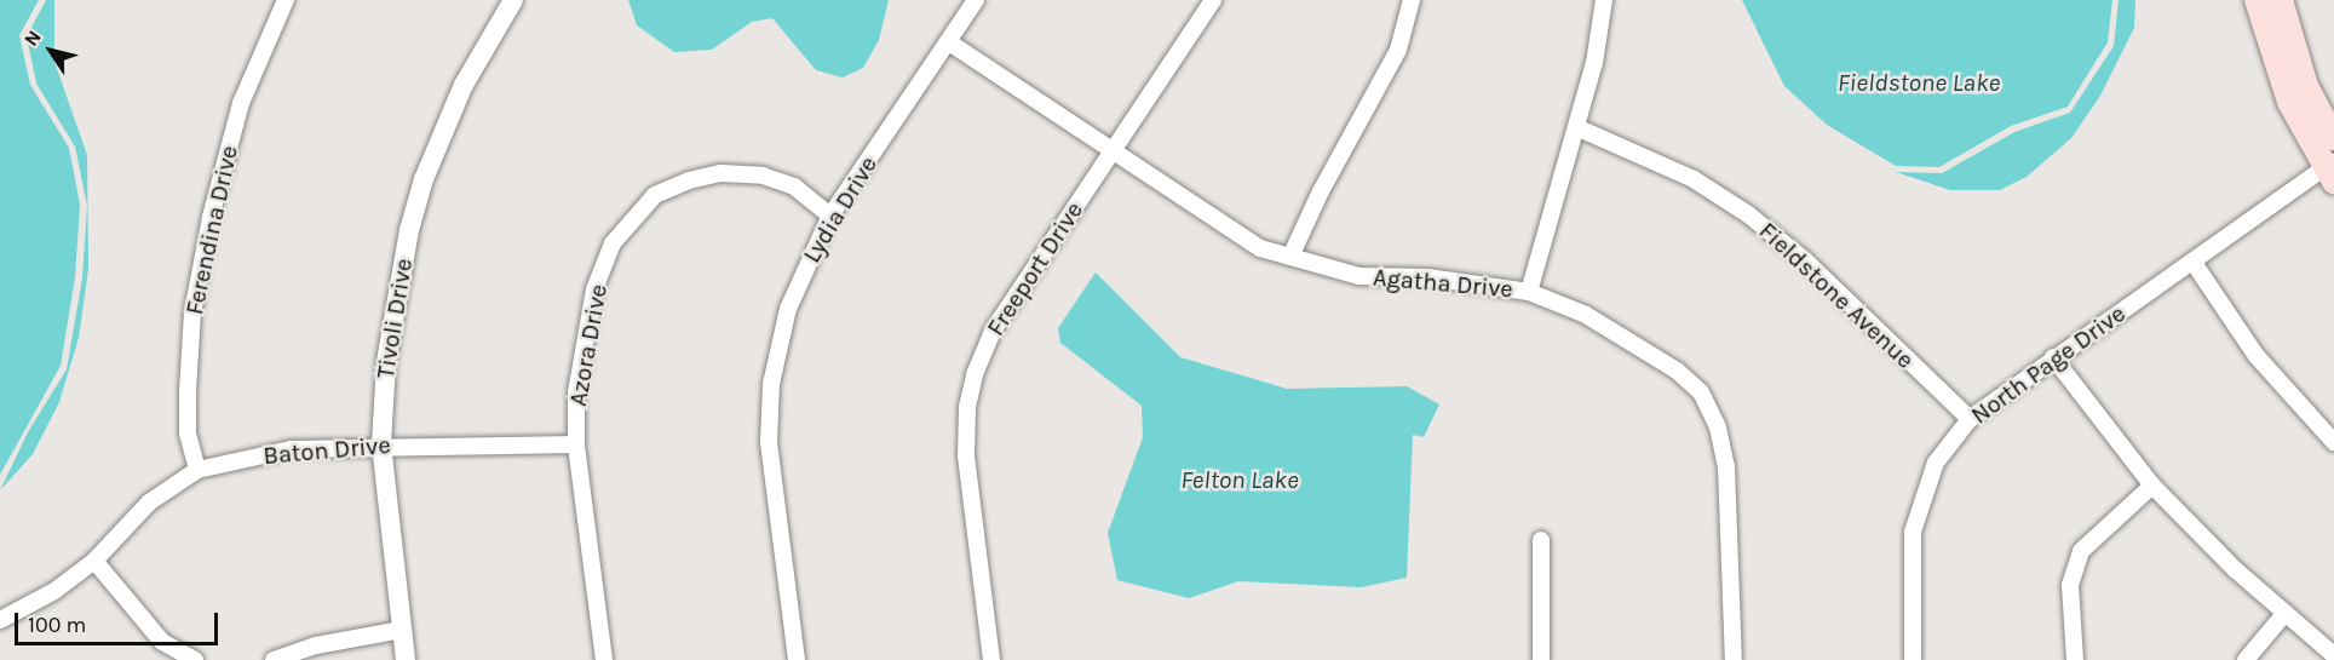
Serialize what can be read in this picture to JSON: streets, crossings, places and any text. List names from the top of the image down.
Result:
{
  "streets": {
    "street": [
      "Lydia Drive",
      "Ferendina Drive",
      "Freeport Drive",
      "Agatha Drive",
      "Fieldstone Avenue",
      "Tivoli Drive",
      "Azora Drive",
      "North Page Drive",
      "Baton Drive"
    ]
  },
  "crossings": [
    ["Lydia Drive", "Agatha Drive"],
    ["Lydia Drive", "Azora Drive"],
    ["Ferendina Drive", "Baton Drive"],
    ["Freeport Drive", "Agatha Drive"],
    ["Fieldstone Avenue", "North Page Drive"],
    ["Tivoli Drive", "Baton Drive"],
    ["Azora Drive", "Baton Drive"]
  ],
  "water": ["Fieldstone Lake", "Felton Lake"],
  "scale_bar": "100 m",
  "north": "top left"
}
